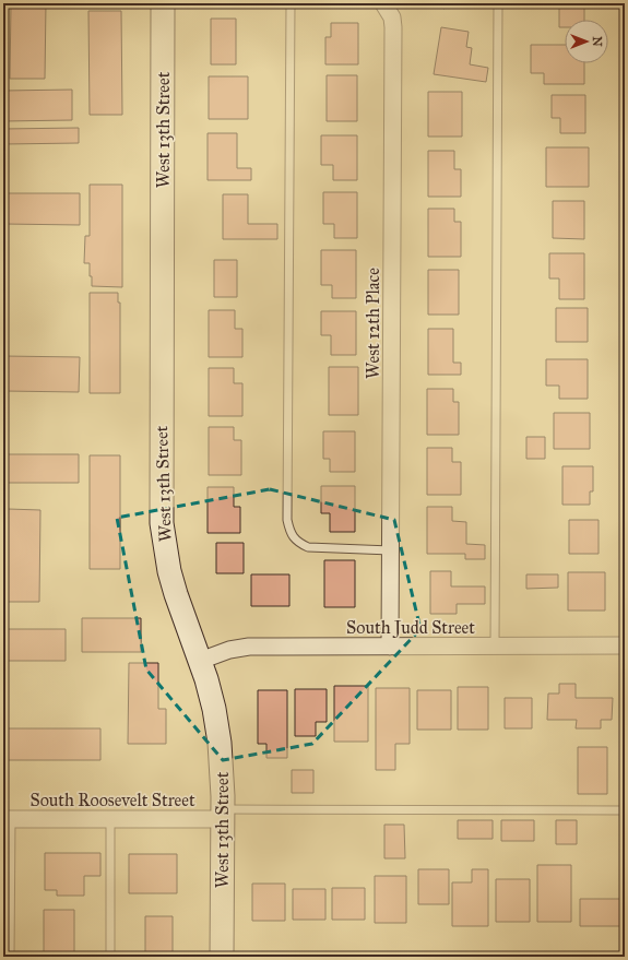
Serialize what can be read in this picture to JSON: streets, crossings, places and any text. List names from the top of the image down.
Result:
{
  "streets": {
    "street": [
      "West 13th Street",
      "West 12th Place",
      "South Judd Street",
      "South Roosevelt Street"
    ]
  },
  "crossings": [
    ["West 13th Street", "South Judd Street"],
    ["West 13th Street", "South Roosevelt Street"],
    ["West 12th Place", "South Judd Street"]
  ],
  "north": "right"
}
